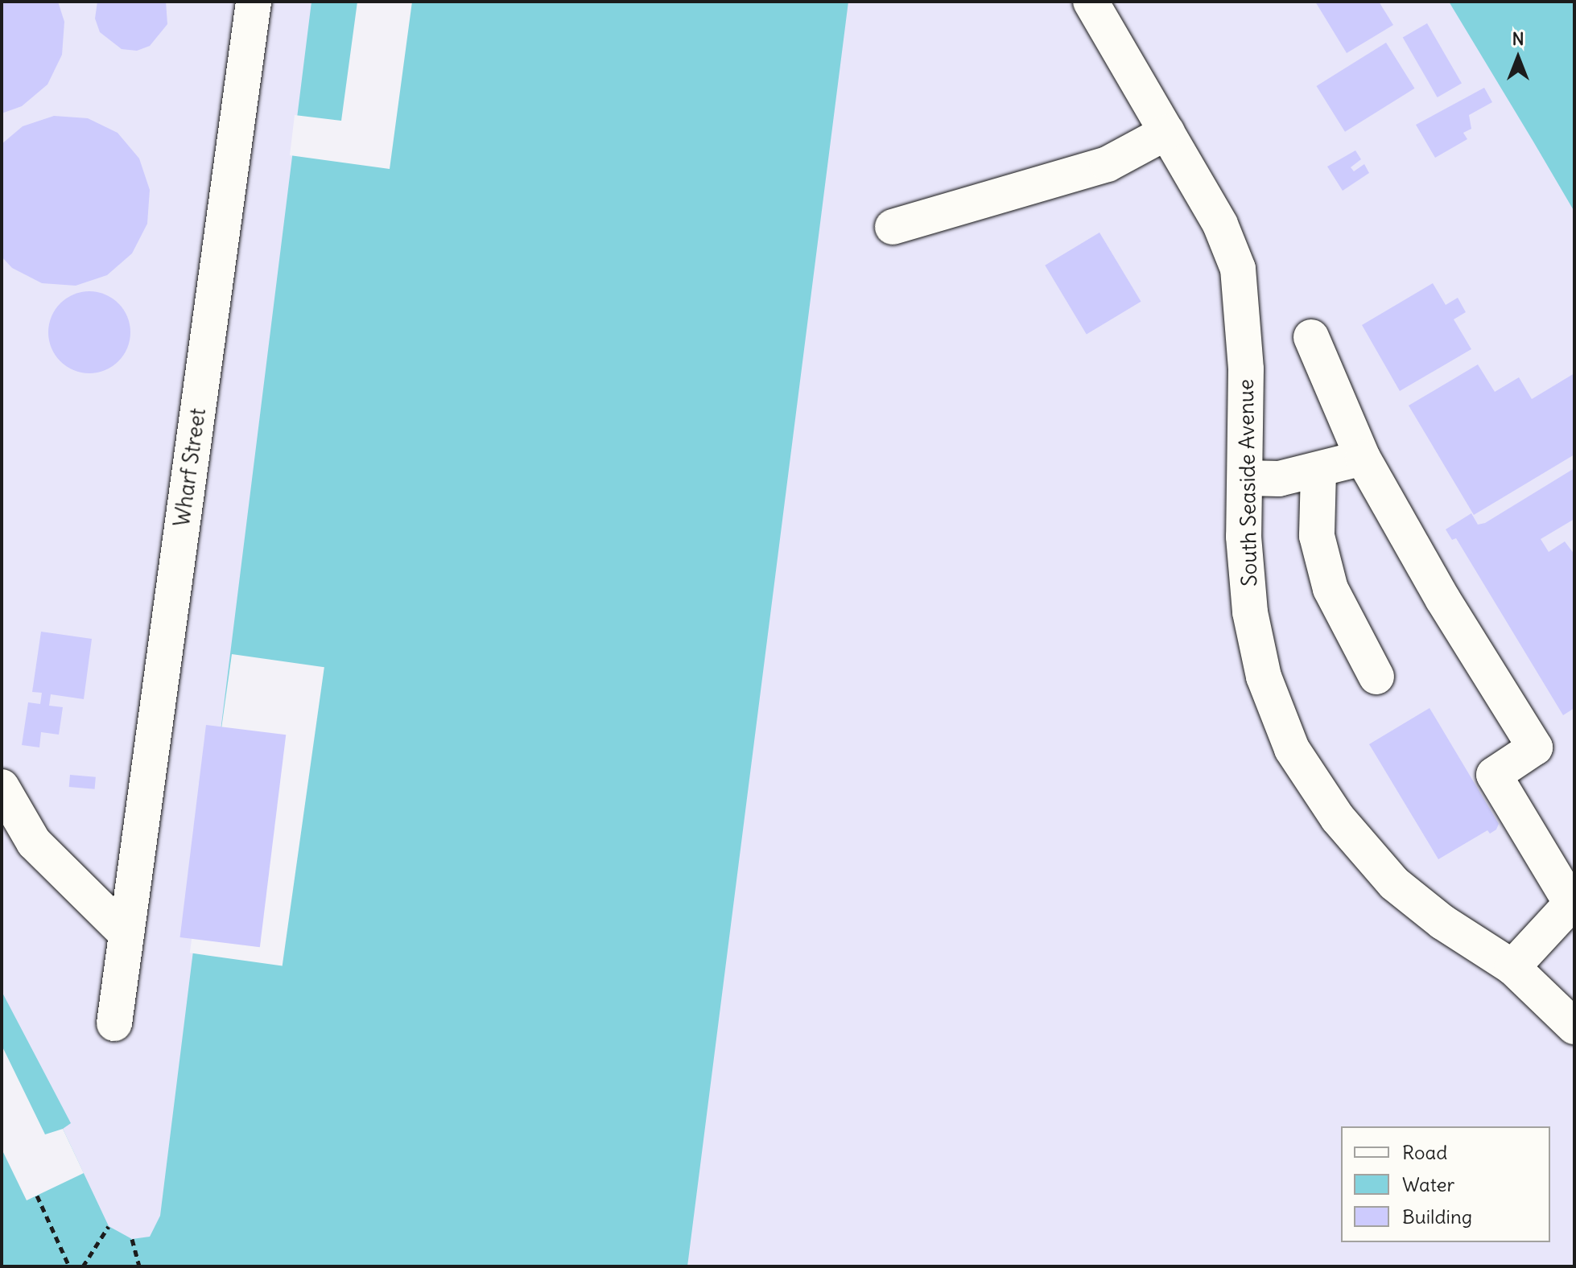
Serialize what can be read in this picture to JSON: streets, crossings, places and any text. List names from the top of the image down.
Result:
{
  "streets": {
    "street": ["Wharf Street", "South Seaside Avenue"]
  },
  "legend": ["Road", "Water", "Building"],
  "north": "top"
}
